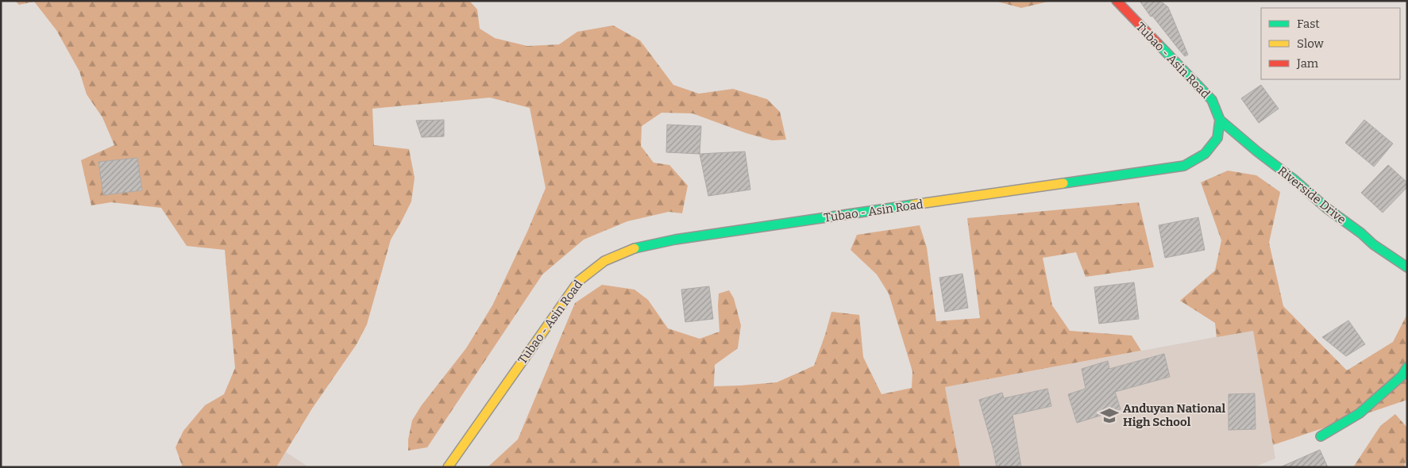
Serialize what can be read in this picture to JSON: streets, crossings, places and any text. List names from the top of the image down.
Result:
{
  "streets": {
    "main road": ["Tubao - Asin Road", "Riverside Drive"]
  },
  "crossings": [
    ["Tubao - Asin Road", "Riverside Drive"]
  ],
  "places": {
    "school or university": ["Anduyan National High School"]
  },
  "legend": ["Fast", "Slow", "Jam"]
}
